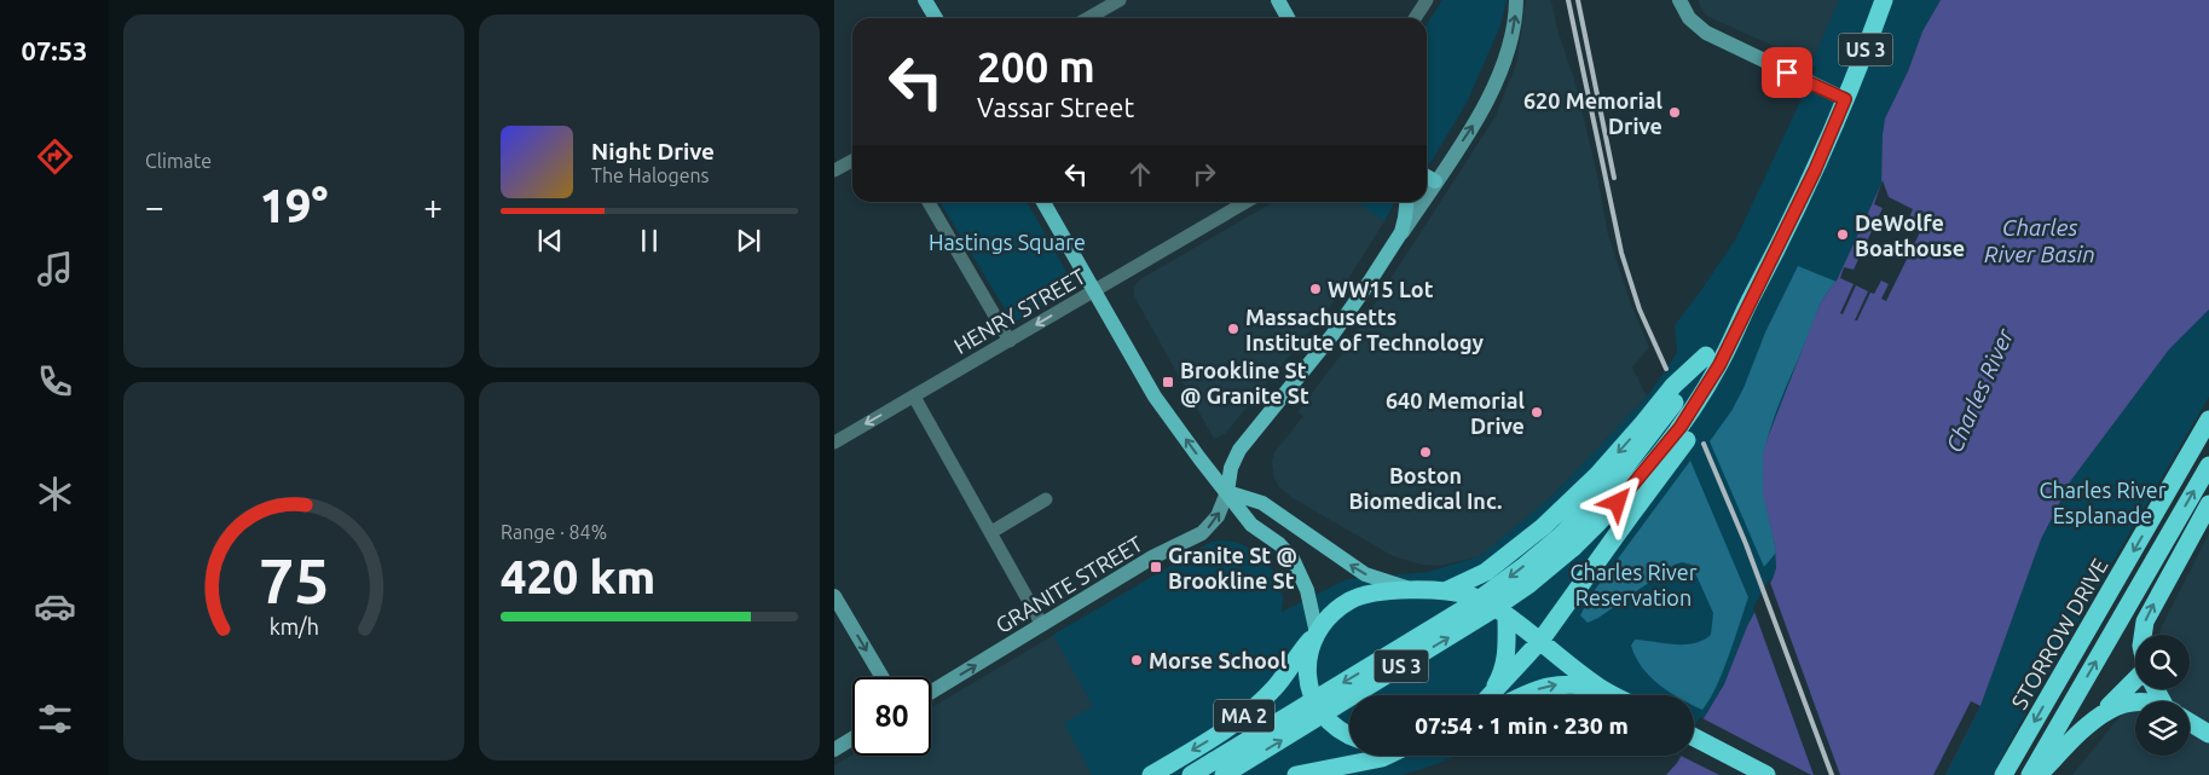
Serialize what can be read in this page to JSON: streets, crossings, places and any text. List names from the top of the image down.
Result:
{
  "streets": {
    "highway": ["US 3", "STORROW DRIVE", "MA 2"],
    "street": ["HENRY STREET", "GRANITE STREET"]
  },
  "one_way": ["HENRY STREET", "GRANITE STREET"],
  "water": ["Charles River Basin", "Charles River"],
  "parks": ["Hastings Square", "Charles River Esplanade", "Charles River Reservation"],
  "places": {
    "other": [
      "620 Memorial Drive",
      "DeWolfe Boathouse",
      "WW15 Lot",
      "Massachusetts Institute of Technology",
      "640 Memorial Drive",
      "Boston Biomedical Inc.",
      "Morse School"
    ],
    "transit": ["Brookline St @ Granite St", "Granite St @ Brookline St"]
  },
  "page": {
    "tabs": "07:53",
    "tile": [
      "Climate",
      ["Range · 84%", "420 km"]
    ],
    "turn": ["200 m", "Vassar Street"],
    "song": ["Night Drive", "The Halogens"],
    "heat": ["−", "19°", "+"],
    "limit": "80",
    "trip": "07:54 · 1 min · 230 m",
    "gauge": ["75", "km/h"]
  }
}
